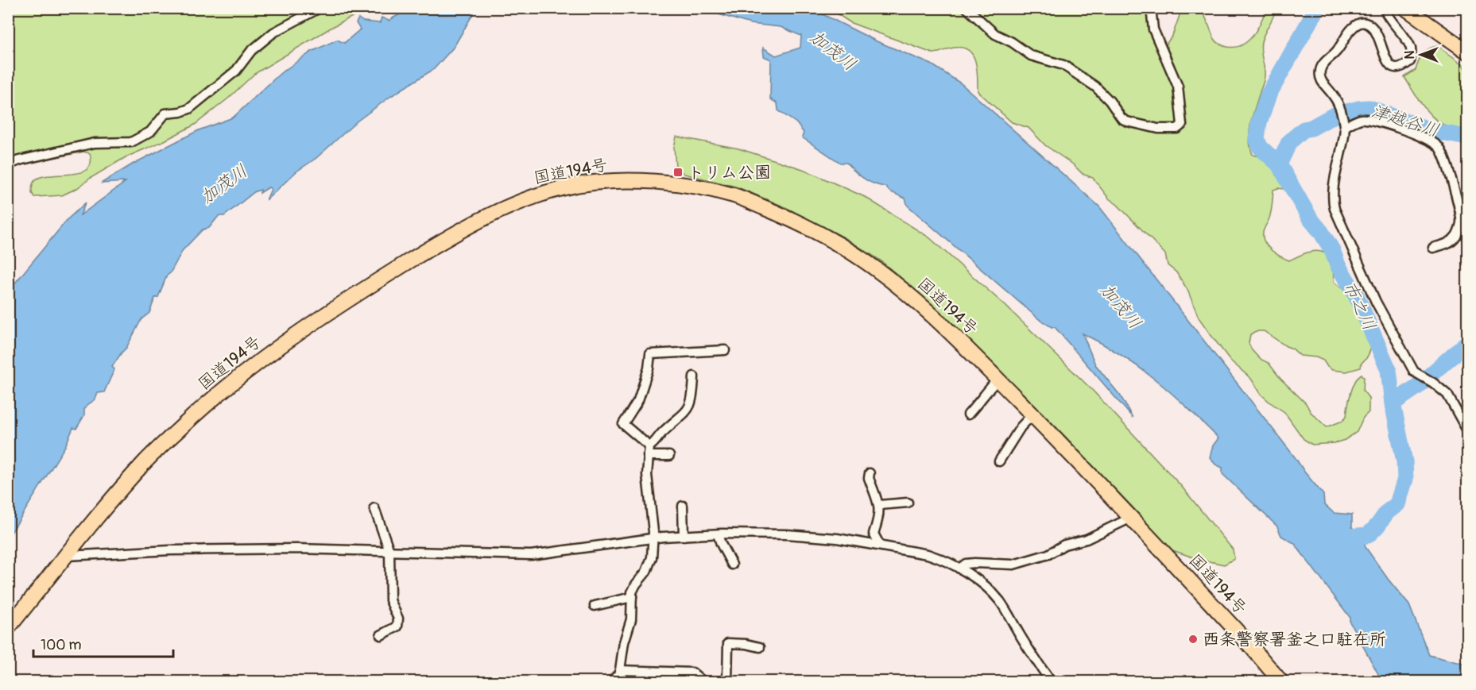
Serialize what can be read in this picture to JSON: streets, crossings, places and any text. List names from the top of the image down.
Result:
{
  "streets": {
    "highway": ["国道194号"]
  },
  "water": ["加茂川", "津越谷川", "市之川"],
  "places": {
    "transit": ["トリム公園"],
    "other": ["西条警察署釜之口駐在所"]
  },
  "scale_bar": "100 m",
  "north": "left"
}
